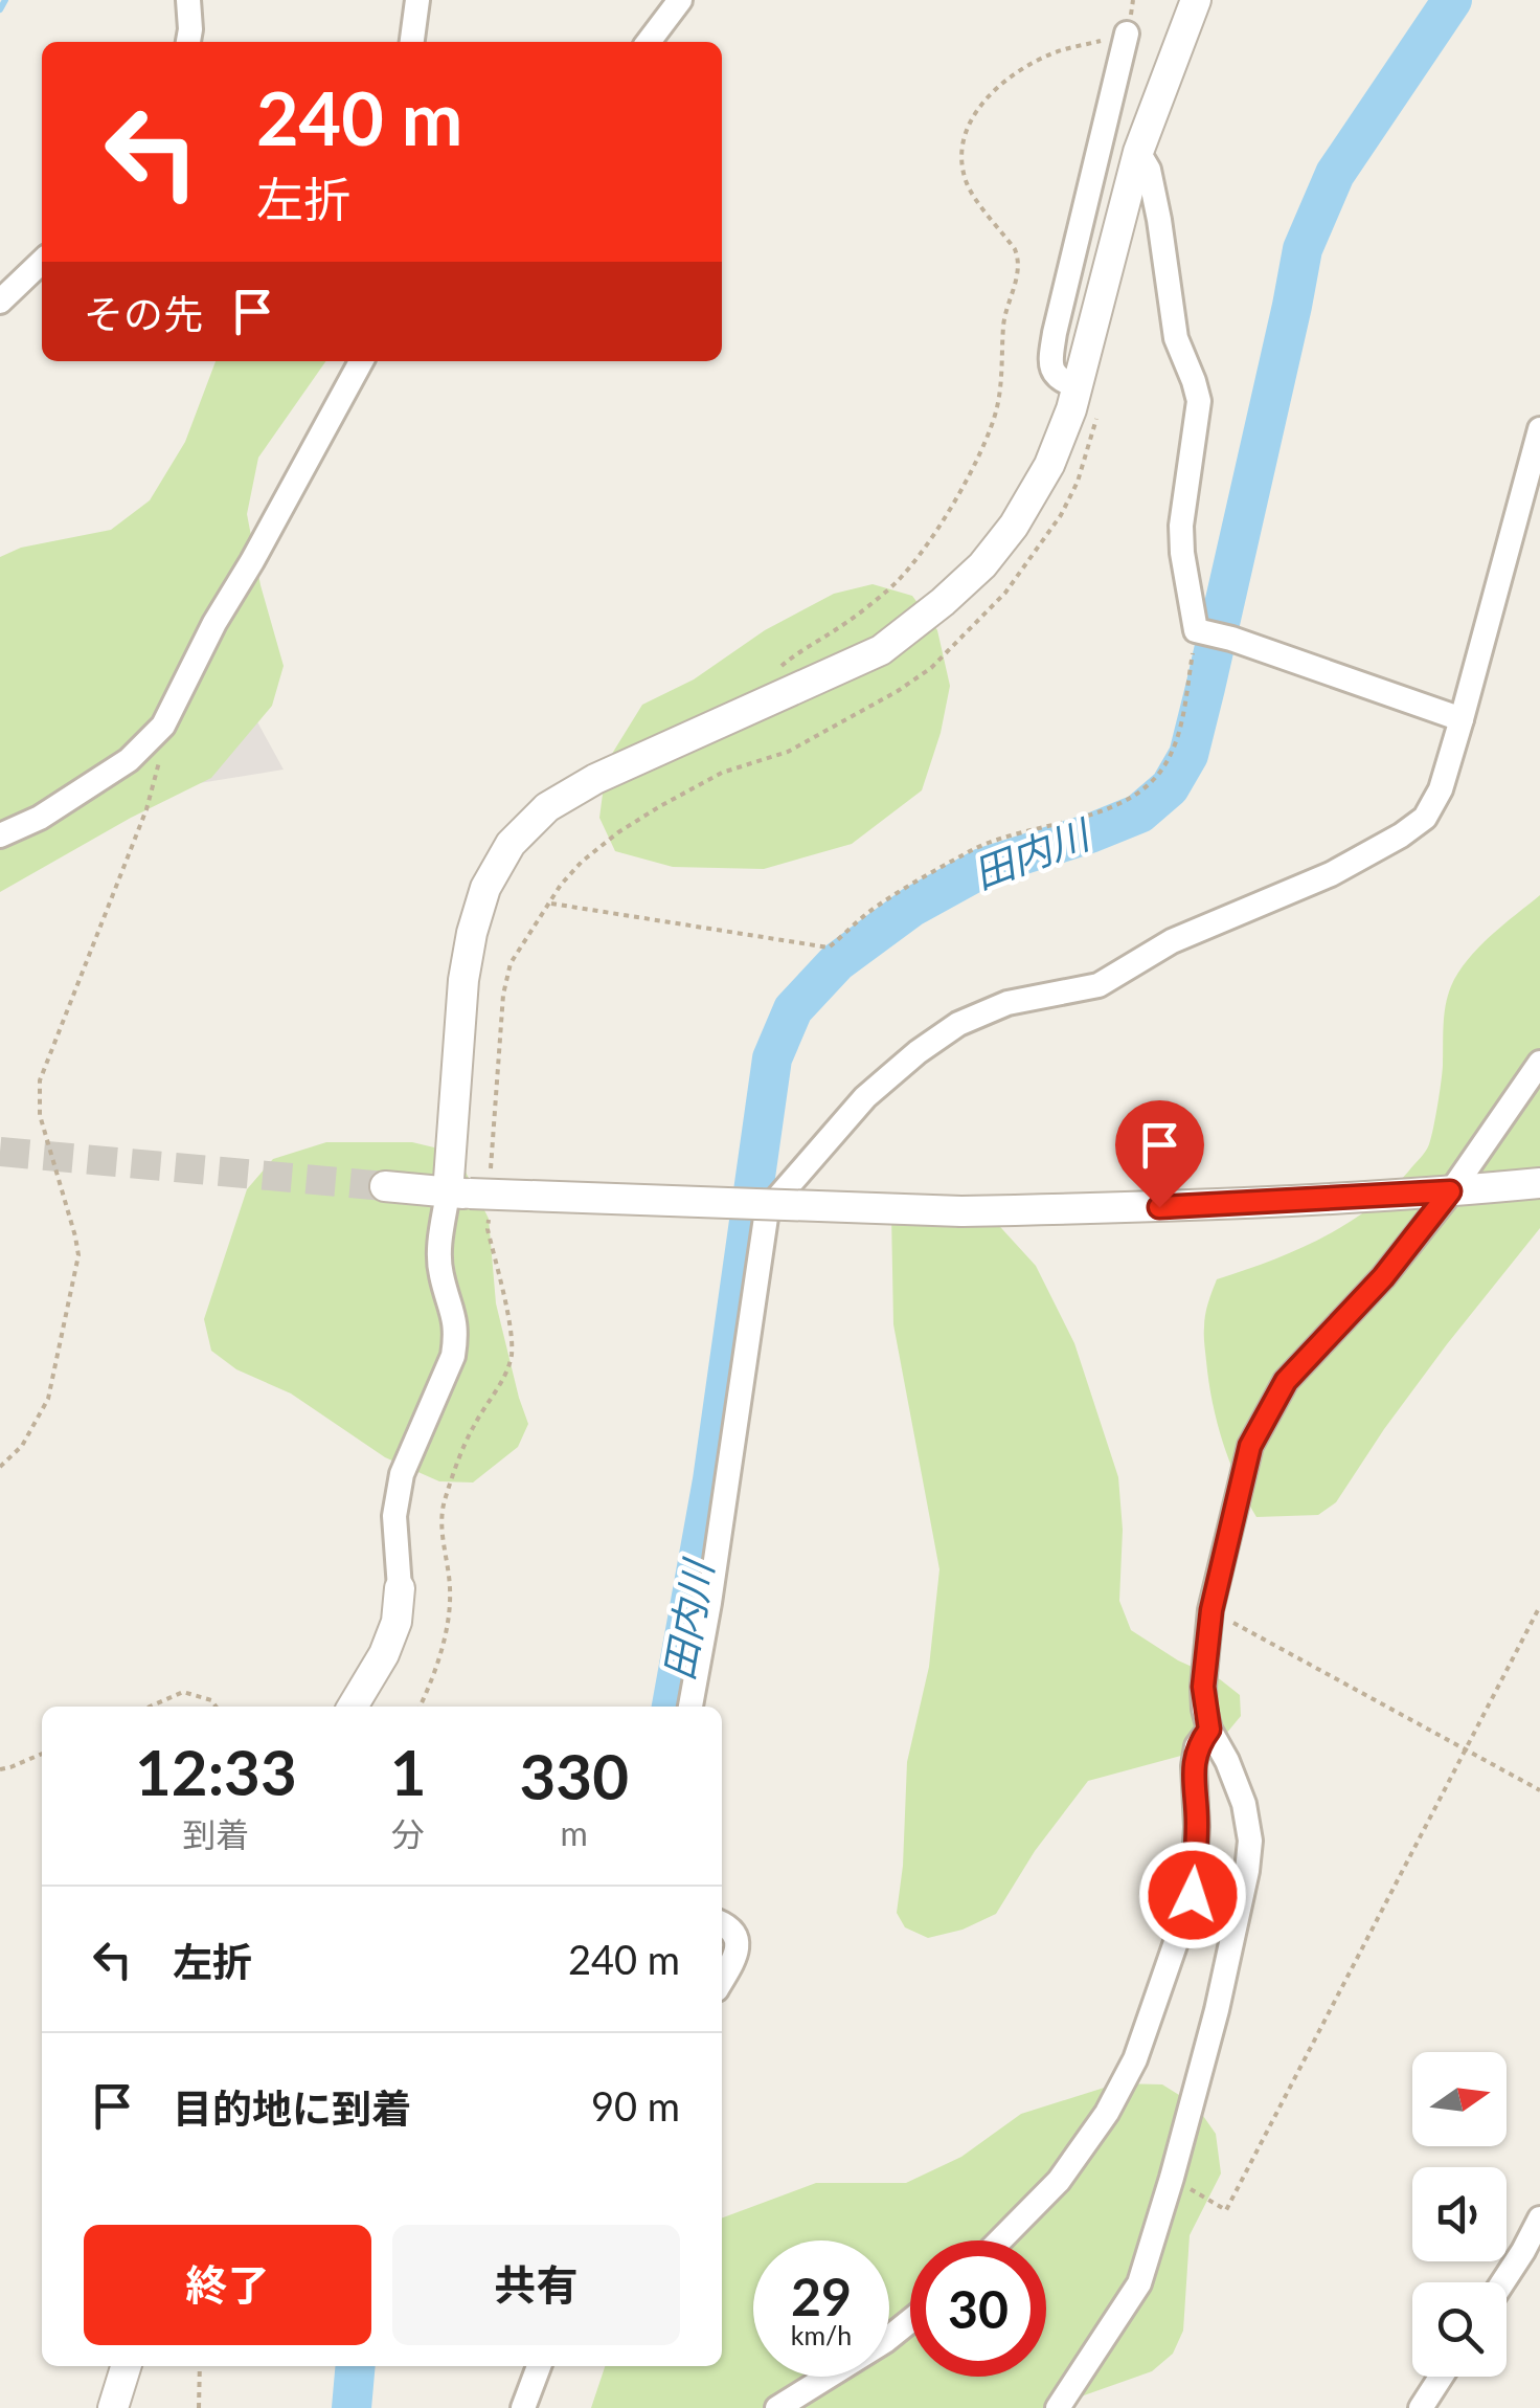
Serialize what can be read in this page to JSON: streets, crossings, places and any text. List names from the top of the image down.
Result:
{
  "water": ["田内川"],
  "north": "right",
  "page": {
    "turn": ["240 m", "左折"],
    "then": "その先",
    "eta": [
      "12:33",
      "到着",
      "1",
      "分",
      "330",
      "m"
    ],
    "list": [
      {
        "name": "左折",
        "value": "240 m"
      },
      {
        "name": "目的地に到着",
        "value": "90 m"
      }
    ],
    "buttons": ["終了", "共有"],
    "speed": "29 km/h",
    "limit": "30"
  }
}
